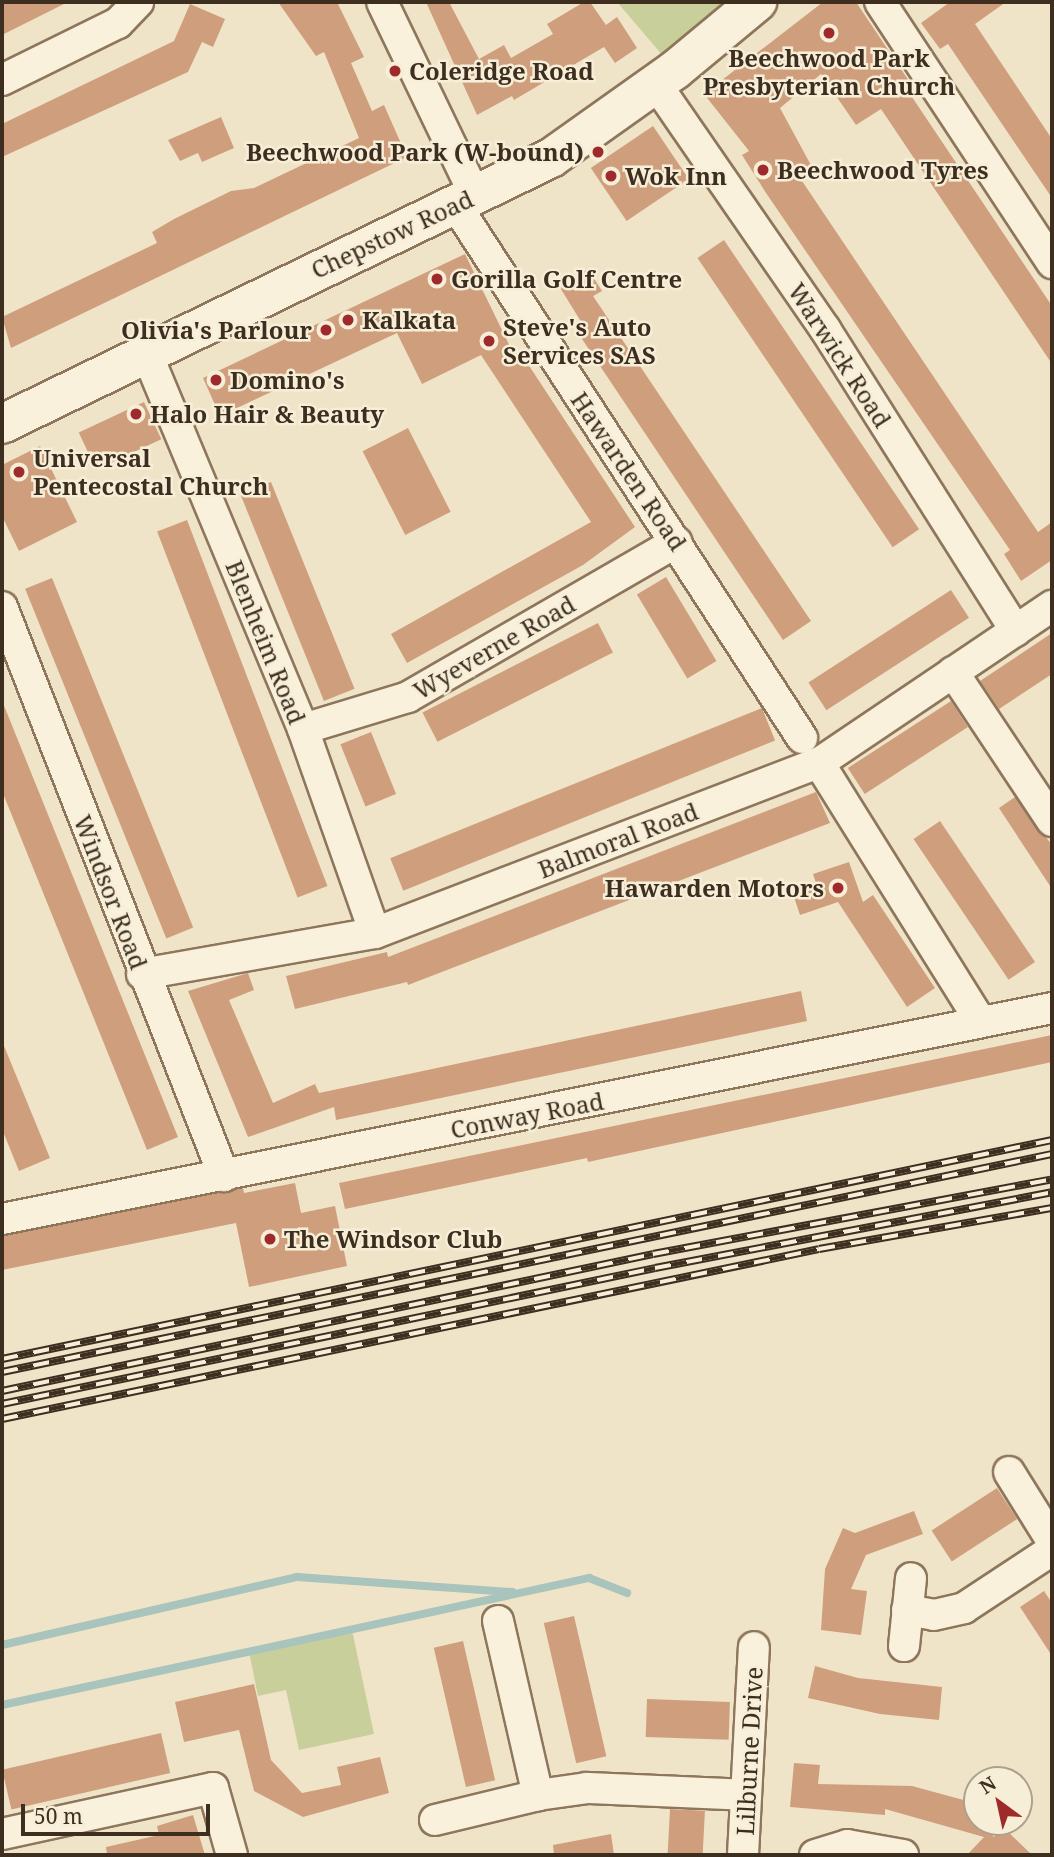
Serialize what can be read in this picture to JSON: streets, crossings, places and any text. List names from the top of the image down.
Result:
{
  "streets": {
    "main road": ["Chepstow Road"],
    "street": [
      "Warwick Road",
      "Hawarden Road",
      "Blenheim Road",
      "Wyeverne Road",
      "Balmoral Road",
      "Windsor Road",
      "Conway Road",
      "Lilburne Drive"
    ]
  },
  "crossings": [
    ["Chepstow Road", "Warwick Road"],
    ["Chepstow Road", "Hawarden Road"],
    ["Chepstow Road", "Blenheim Road"],
    ["Warwick Road", "Balmoral Road"],
    ["Hawarden Road", "Wyeverne Road"],
    ["Blenheim Road", "Wyeverne Road"],
    ["Blenheim Road", "Balmoral Road"],
    ["Balmoral Road", "Windsor Road"],
    ["Windsor Road", "Conway Road"]
  ],
  "places": [
    "Beechwood Park Presbyterian Church",
    "Coleridge Road",
    "Beechwood Park (W-bound)",
    "Beechwood Tyres",
    "Wok Inn",
    "Gorilla Golf Centre",
    "Kalkata",
    "Olivia's Parlour",
    "Steve's Auto Services SAS",
    "Domino's",
    "Halo Hair & Beauty",
    "Universal Pentecostal Church",
    "Hawarden Motors",
    "The Windsor Club"
  ],
  "scale_bar": "50 m",
  "north": "top left"
}
